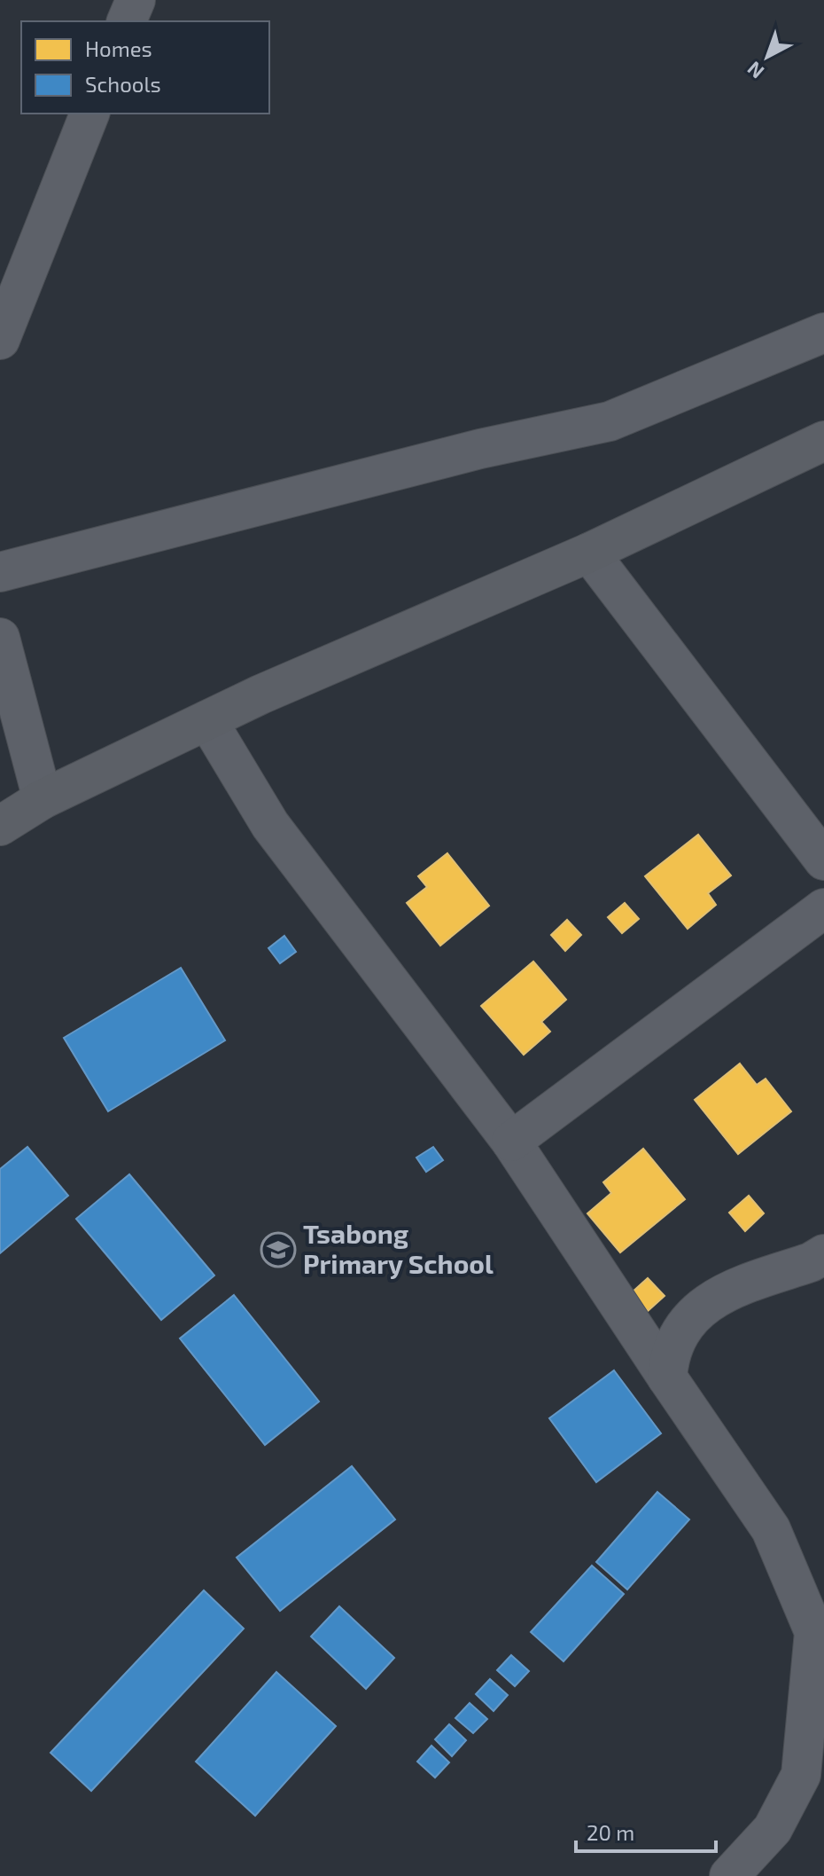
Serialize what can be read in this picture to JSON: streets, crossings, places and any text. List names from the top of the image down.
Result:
{
  "places": {
    "school or university": ["Tsabong Primary School"]
  },
  "legend": ["Homes", "Schools"],
  "scale_bar": "20 m",
  "north": "bottom left"
}
